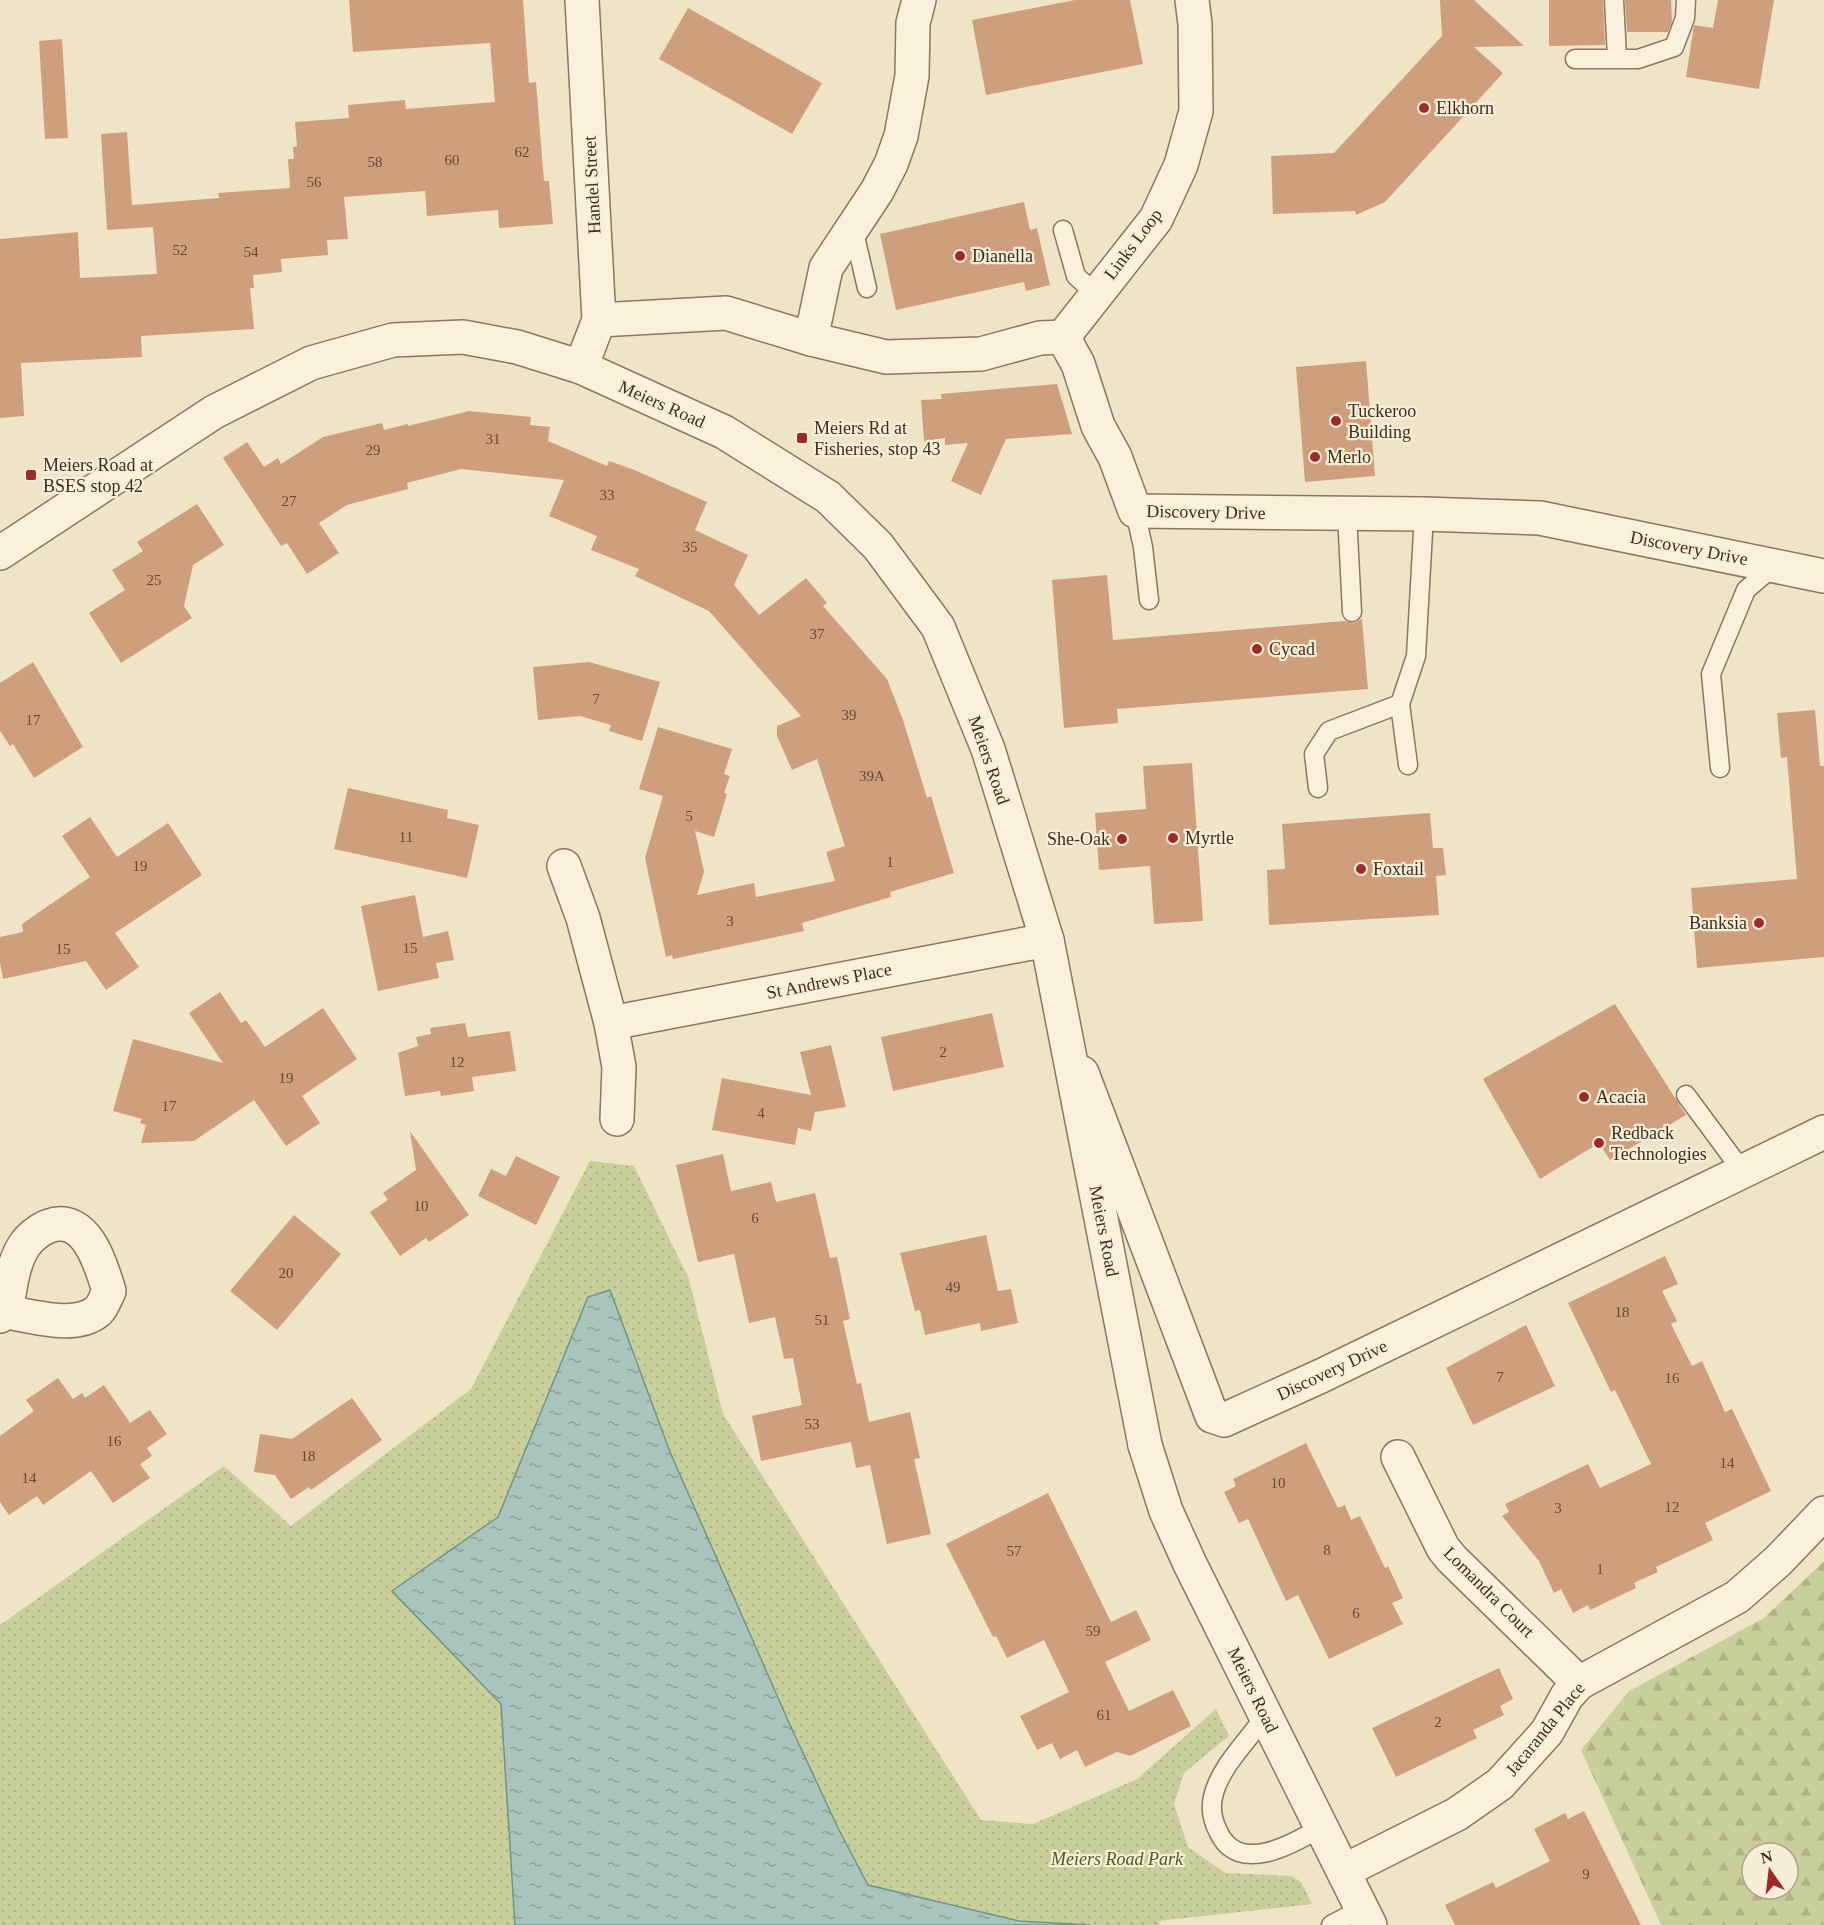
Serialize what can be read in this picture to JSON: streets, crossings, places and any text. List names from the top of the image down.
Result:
{
  "streets": {
    "street": [
      "Handel Street",
      "Links Loop",
      "Meiers Road",
      "Discovery Drive",
      "St Andrews Place",
      "Lomandra Court",
      "Jacaranda Place"
    ]
  },
  "crossings": [
    ["Handel Street", "Meiers Road"],
    ["Links Loop", "Discovery Drive"],
    ["Meiers Road", "Discovery Drive"],
    ["Meiers Road", "St Andrews Place"],
    ["Meiers Road", "Jacaranda Place"],
    ["Lomandra Court", "Jacaranda Place"]
  ],
  "parks": ["Meiers Road Park"],
  "places": {
    "other": [
      "Elkhorn",
      "Dianella",
      "Tuckeroo Building",
      "Merlo",
      "Cycad",
      "Myrtle",
      "She-Oak",
      "Foxtail",
      "Banksia",
      "Acacia",
      "Redback Technologies"
    ],
    "transit": ["Meiers Rd at Fisheries, stop 43", "Meiers Road at BSES stop 42"]
  },
  "house_numbers": [
    "62",
    "60",
    "58",
    "56",
    "52",
    "54",
    "31",
    "29",
    "33",
    "27",
    "35",
    "25",
    "37",
    "7",
    "39",
    "17",
    "39A",
    "5",
    "11",
    "1",
    "19",
    "3",
    "15",
    "15",
    "2",
    "12",
    "19",
    "17",
    "4",
    "10",
    "6",
    "20",
    "49",
    "18",
    "51",
    "7",
    "16",
    "53",
    "16",
    "18",
    "14",
    "14",
    "10",
    "12",
    "3",
    "8",
    "57",
    "1",
    "6",
    "59",
    "61",
    "2",
    "9"
  ],
  "north": "top"
}
